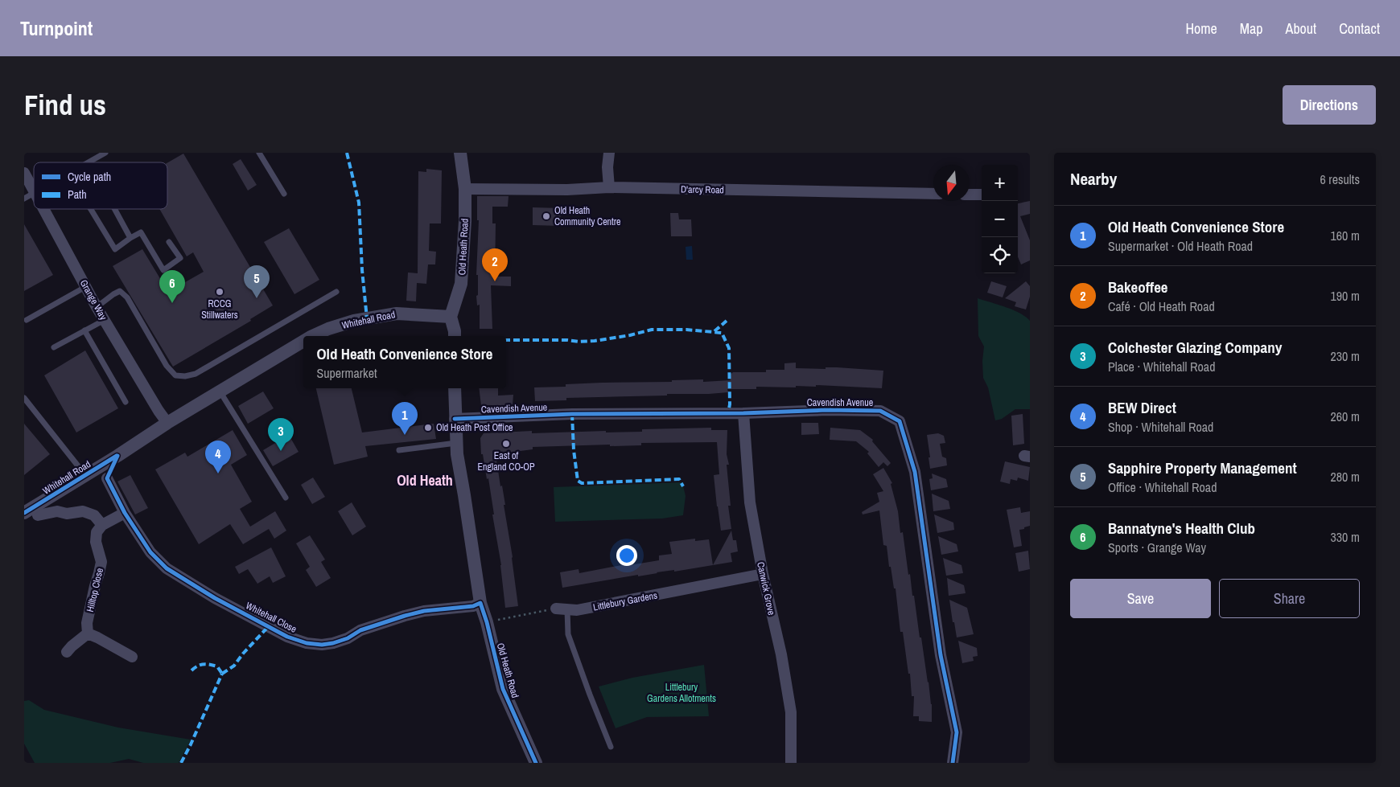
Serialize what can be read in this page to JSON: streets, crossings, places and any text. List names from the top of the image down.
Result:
{
  "streets": {
    "street": [
      "D'arcy Road",
      "Old Heath Road",
      "Grange Way",
      "Whitehall Road",
      "Cavendish Avenue",
      "Canwick Grove",
      "Hilltop Close",
      "Littlebury Gardens",
      "Whitehall Close"
    ]
  },
  "crossings": [
    ["D'arcy Road", "Old Heath Road"],
    ["Old Heath Road", "Whitehall Road"],
    ["Old Heath Road", "Cavendish Avenue"],
    ["Old Heath Road", "Whitehall Close"],
    ["Grange Way", "Whitehall Road"],
    ["Cavendish Avenue", "Canwick Grove"],
    ["Canwick Grove", "Littlebury Gardens"]
  ],
  "districts": ["Old Heath"],
  "parks": ["Littlebury Gardens Allotments"],
  "places": [
    "Old Heath Community Centre",
    "RCCG Stillwaters",
    "Old Heath Post Office",
    "East of England CO-OP"
  ],
  "legend": ["Cycle path", "Path"],
  "north": "bottom",
  "page": {
    "header": "Turnpoint",
    "nav": [
      "Home",
      "Map",
      "About",
      "Contact"
    ],
    "buttons": [
      "Directions",
      ["Save", "Share"]
    ],
    "title": "Find us",
    "heading": ["Nearby", "6 results"],
    "map_buttons": ["+", "−"],
    "list": [
      {
        "mark": "1",
        "name": "Old Heath Convenience Store",
        "note": "Supermarket · Old Heath Road",
        "value": "160 m"
      },
      {
        "mark": "2",
        "name": "Bakeoffee",
        "note": "Café · Old Heath Road",
        "value": "190 m"
      },
      {
        "mark": "3",
        "name": "Colchester Glazing Company",
        "note": "Place · Whitehall Road",
        "value": "230 m"
      },
      {
        "mark": "4",
        "name": "BEW Direct",
        "note": "Shop · Whitehall Road",
        "value": "260 m"
      },
      {
        "mark": "5",
        "name": "Sapphire Property Management",
        "note": "Office · Whitehall Road",
        "value": "280 m"
      },
      {
        "mark": "6",
        "name": "Bannatyne's Health Club",
        "note": "Sports · Grange Way",
        "value": "330 m"
      }
    ],
    "pins": [
      "2",
      "5",
      "6",
      "1",
      "3",
      "4"
    ],
    "popup": ["Old Heath Convenience Store", "Supermarket"]
  }
}
